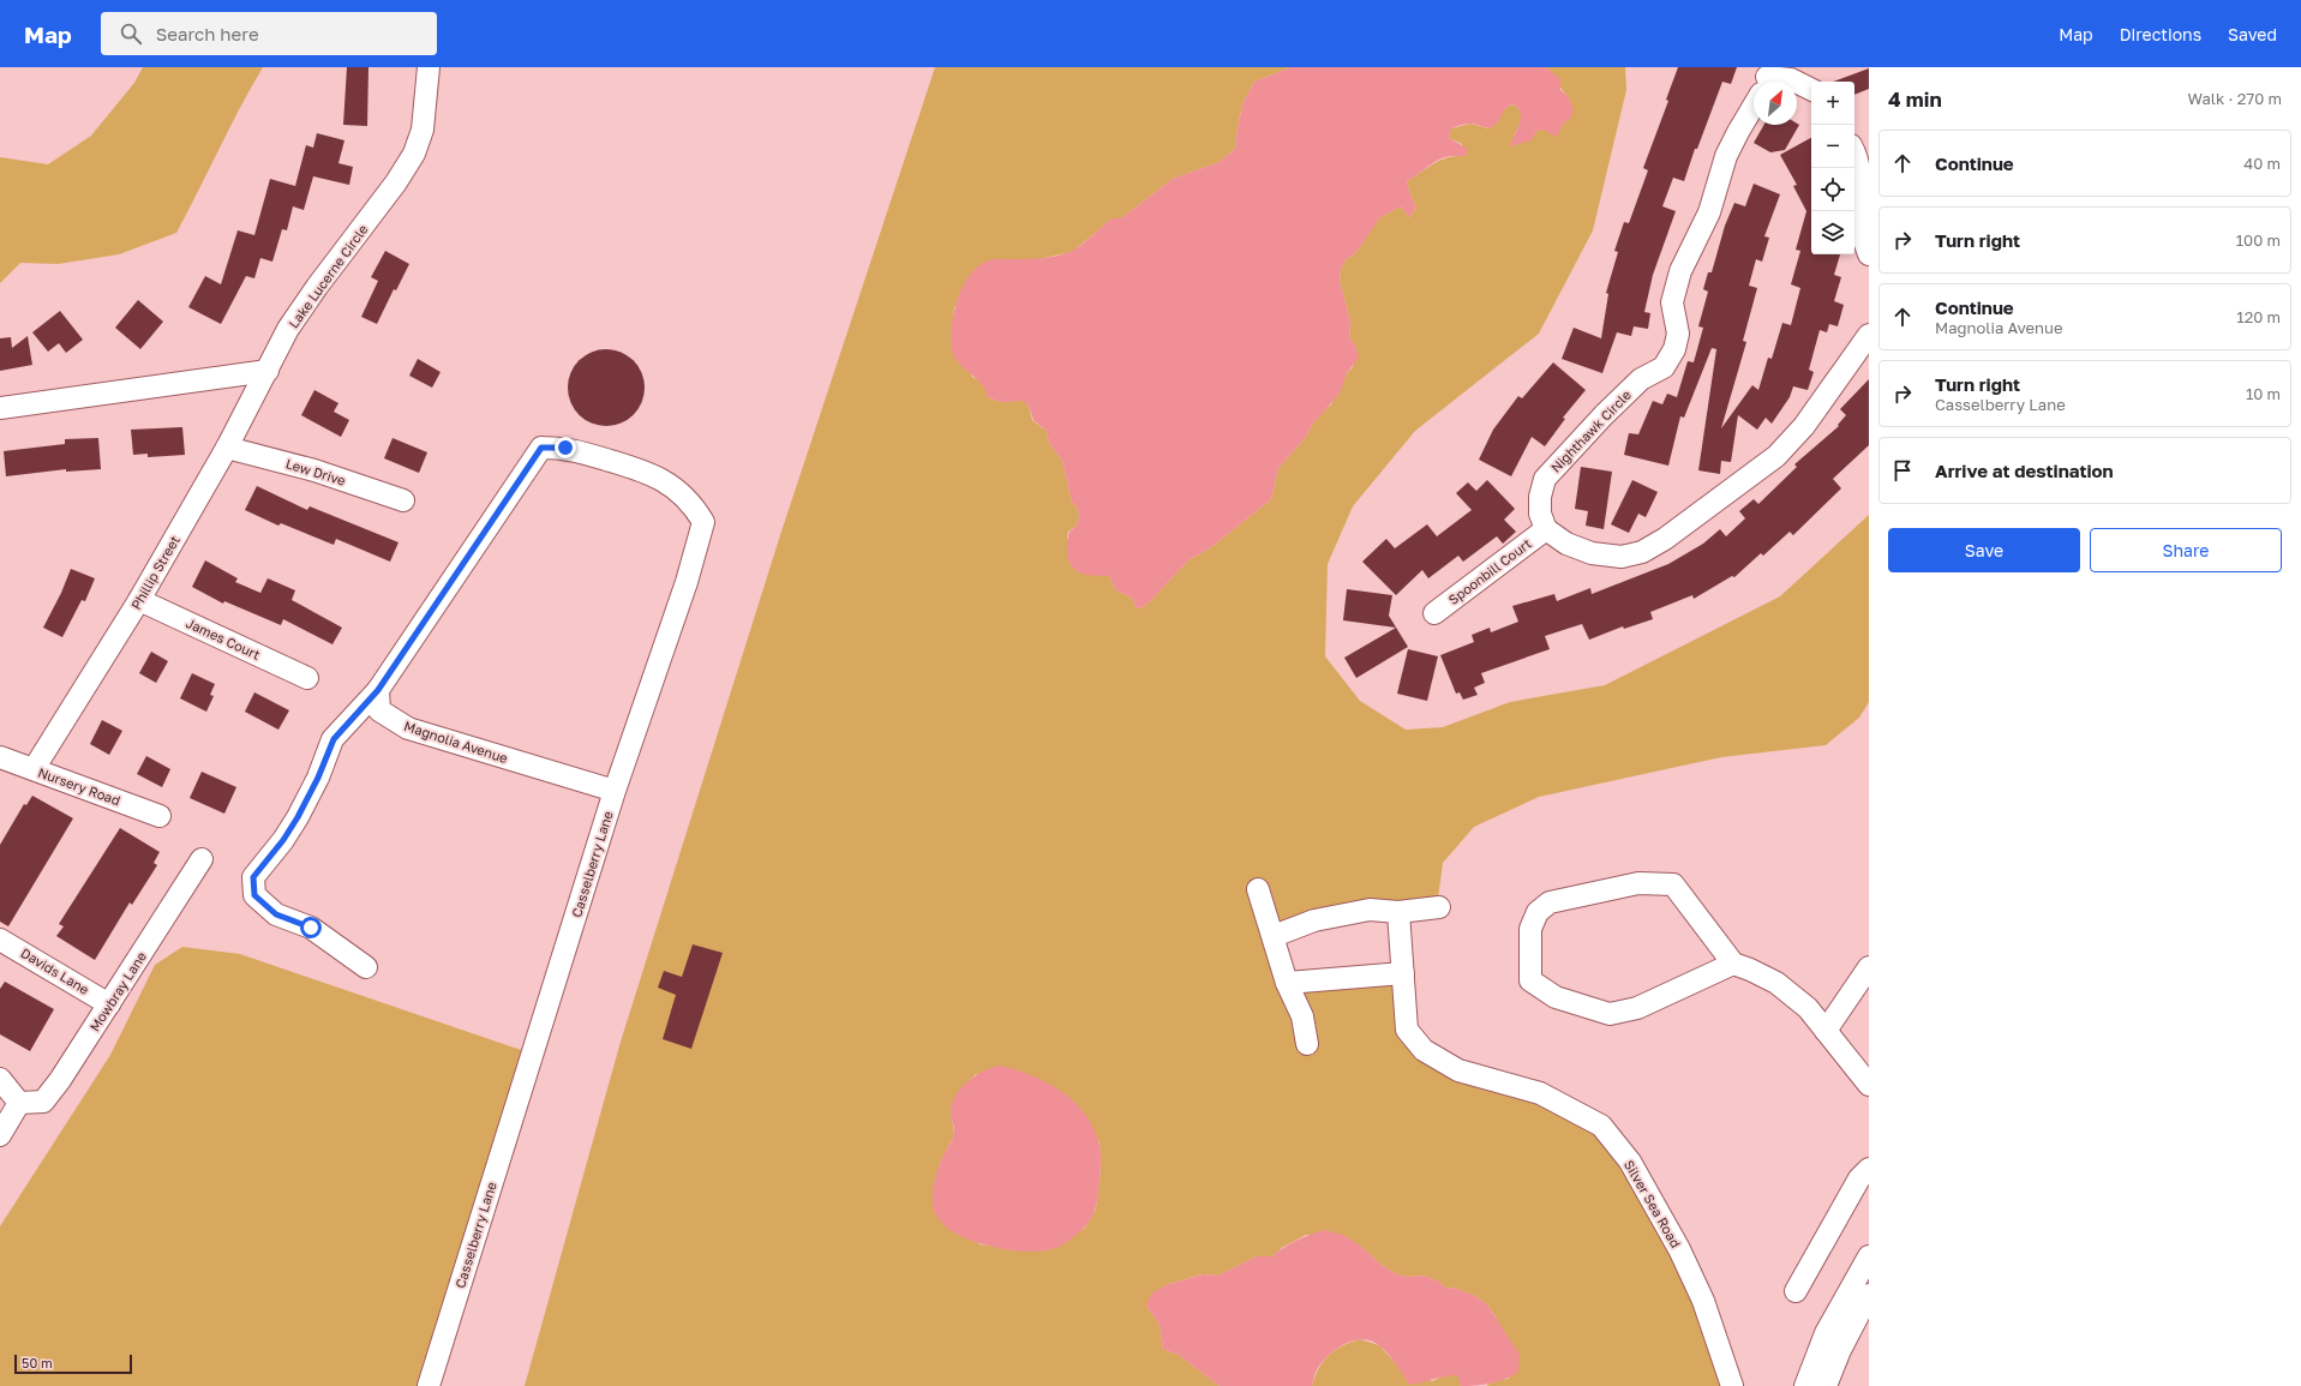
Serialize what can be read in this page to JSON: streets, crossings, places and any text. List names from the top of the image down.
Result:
{
  "streets": {
    "street": [
      "Lake Lucerne Circle",
      "Nighthawk Circle",
      "Lew Drive",
      "Spoonbill Court",
      "Phillip Street",
      "James Court",
      "Magnolia Avenue",
      "Nursery Road",
      "Casselberry Lane",
      "Davids Lane",
      "Mowbray Lane",
      "Silver Sea Road"
    ]
  },
  "crossings": [
    ["Lake Lucerne Circle", "Phillip Street"],
    ["Nighthawk Circle", "Spoonbill Court"],
    ["Lew Drive", "Phillip Street"],
    ["Phillip Street", "James Court"],
    ["Phillip Street", "Nursery Road"],
    ["Magnolia Avenue", "Casselberry Lane"],
    ["Davids Lane", "Mowbray Lane"]
  ],
  "scale_bar": "50 m",
  "north": "top right",
  "page": {
    "header": "Map",
    "search": "Search here",
    "nav": ["Map", "Directions", "Saved"],
    "heading": ["4 min", "Walk · 270 m"],
    "map_buttons": ["+", "−"],
    "list": [
      ["Continue", "40 m"],
      ["Turn right", "100 m"],
      ["Continue", "Magnolia Avenue", "120 m"],
      ["Turn right", "Casselberry Lane", "10 m"],
      "Arrive at destination"
    ],
    "buttons": ["Save", "Share"],
    "scale": "50 m"
  }
}
